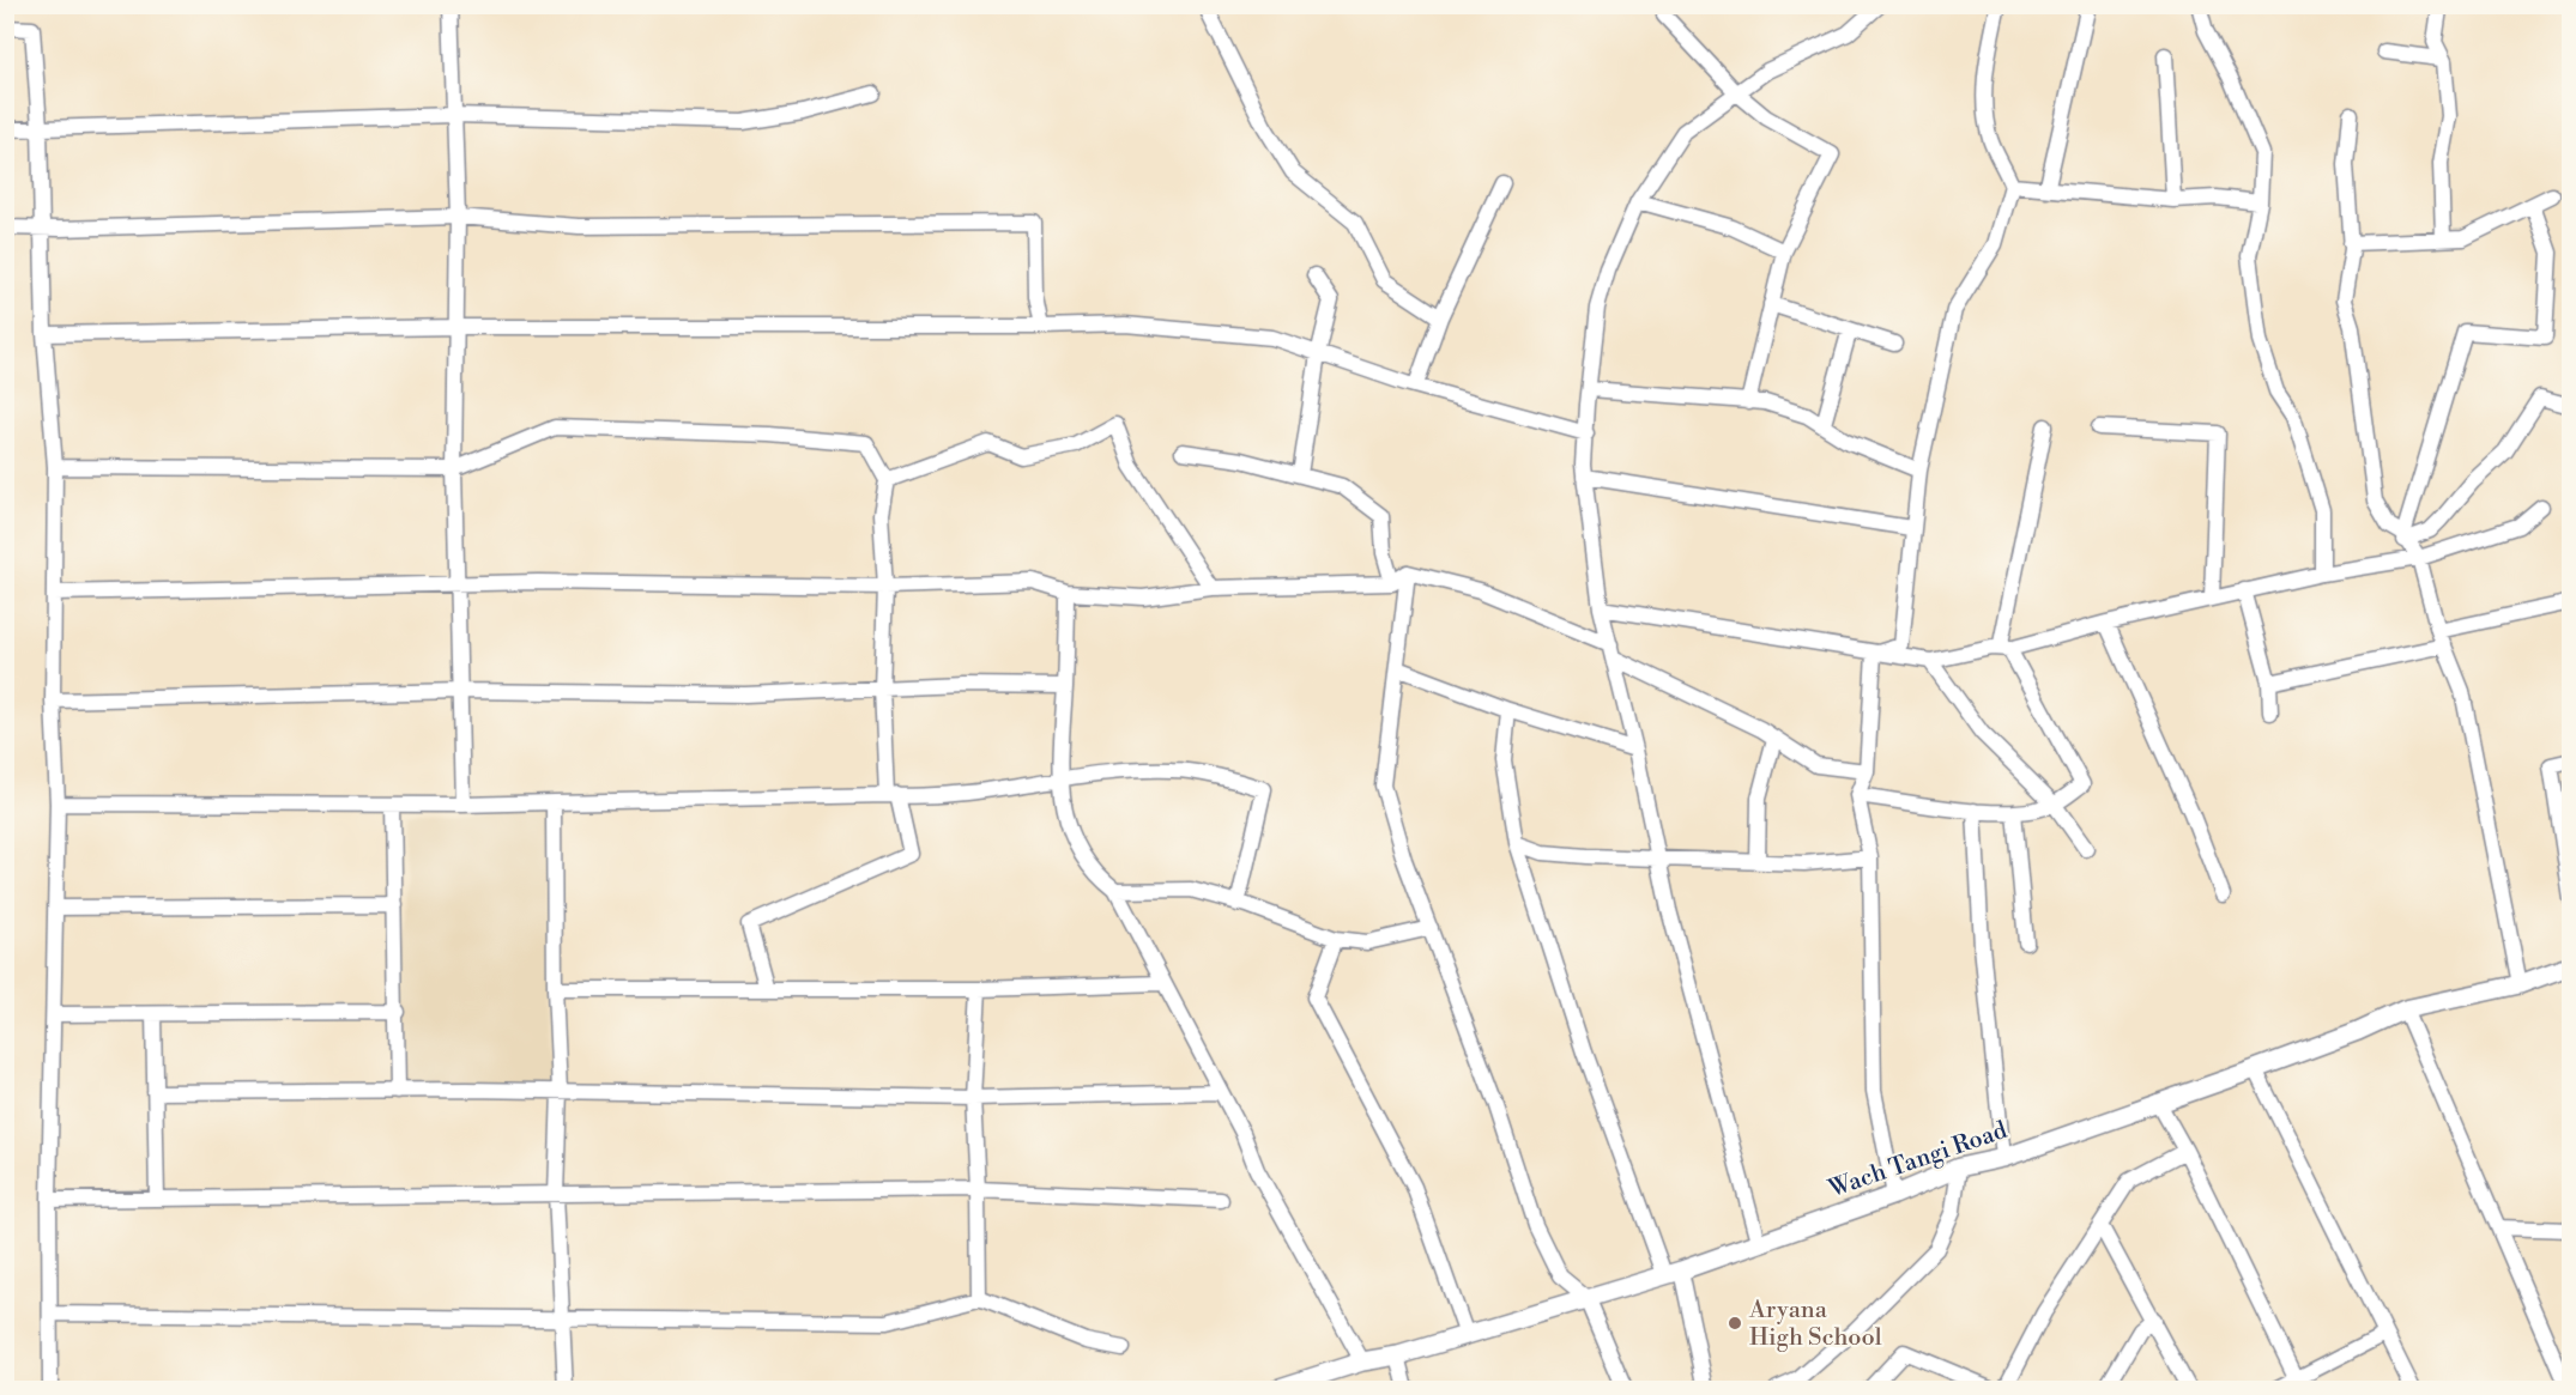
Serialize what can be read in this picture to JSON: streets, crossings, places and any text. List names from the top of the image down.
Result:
{
  "streets": {
    "main road": ["Wach Tangi Road"]
  },
  "places": ["Aryana High School"]
}
